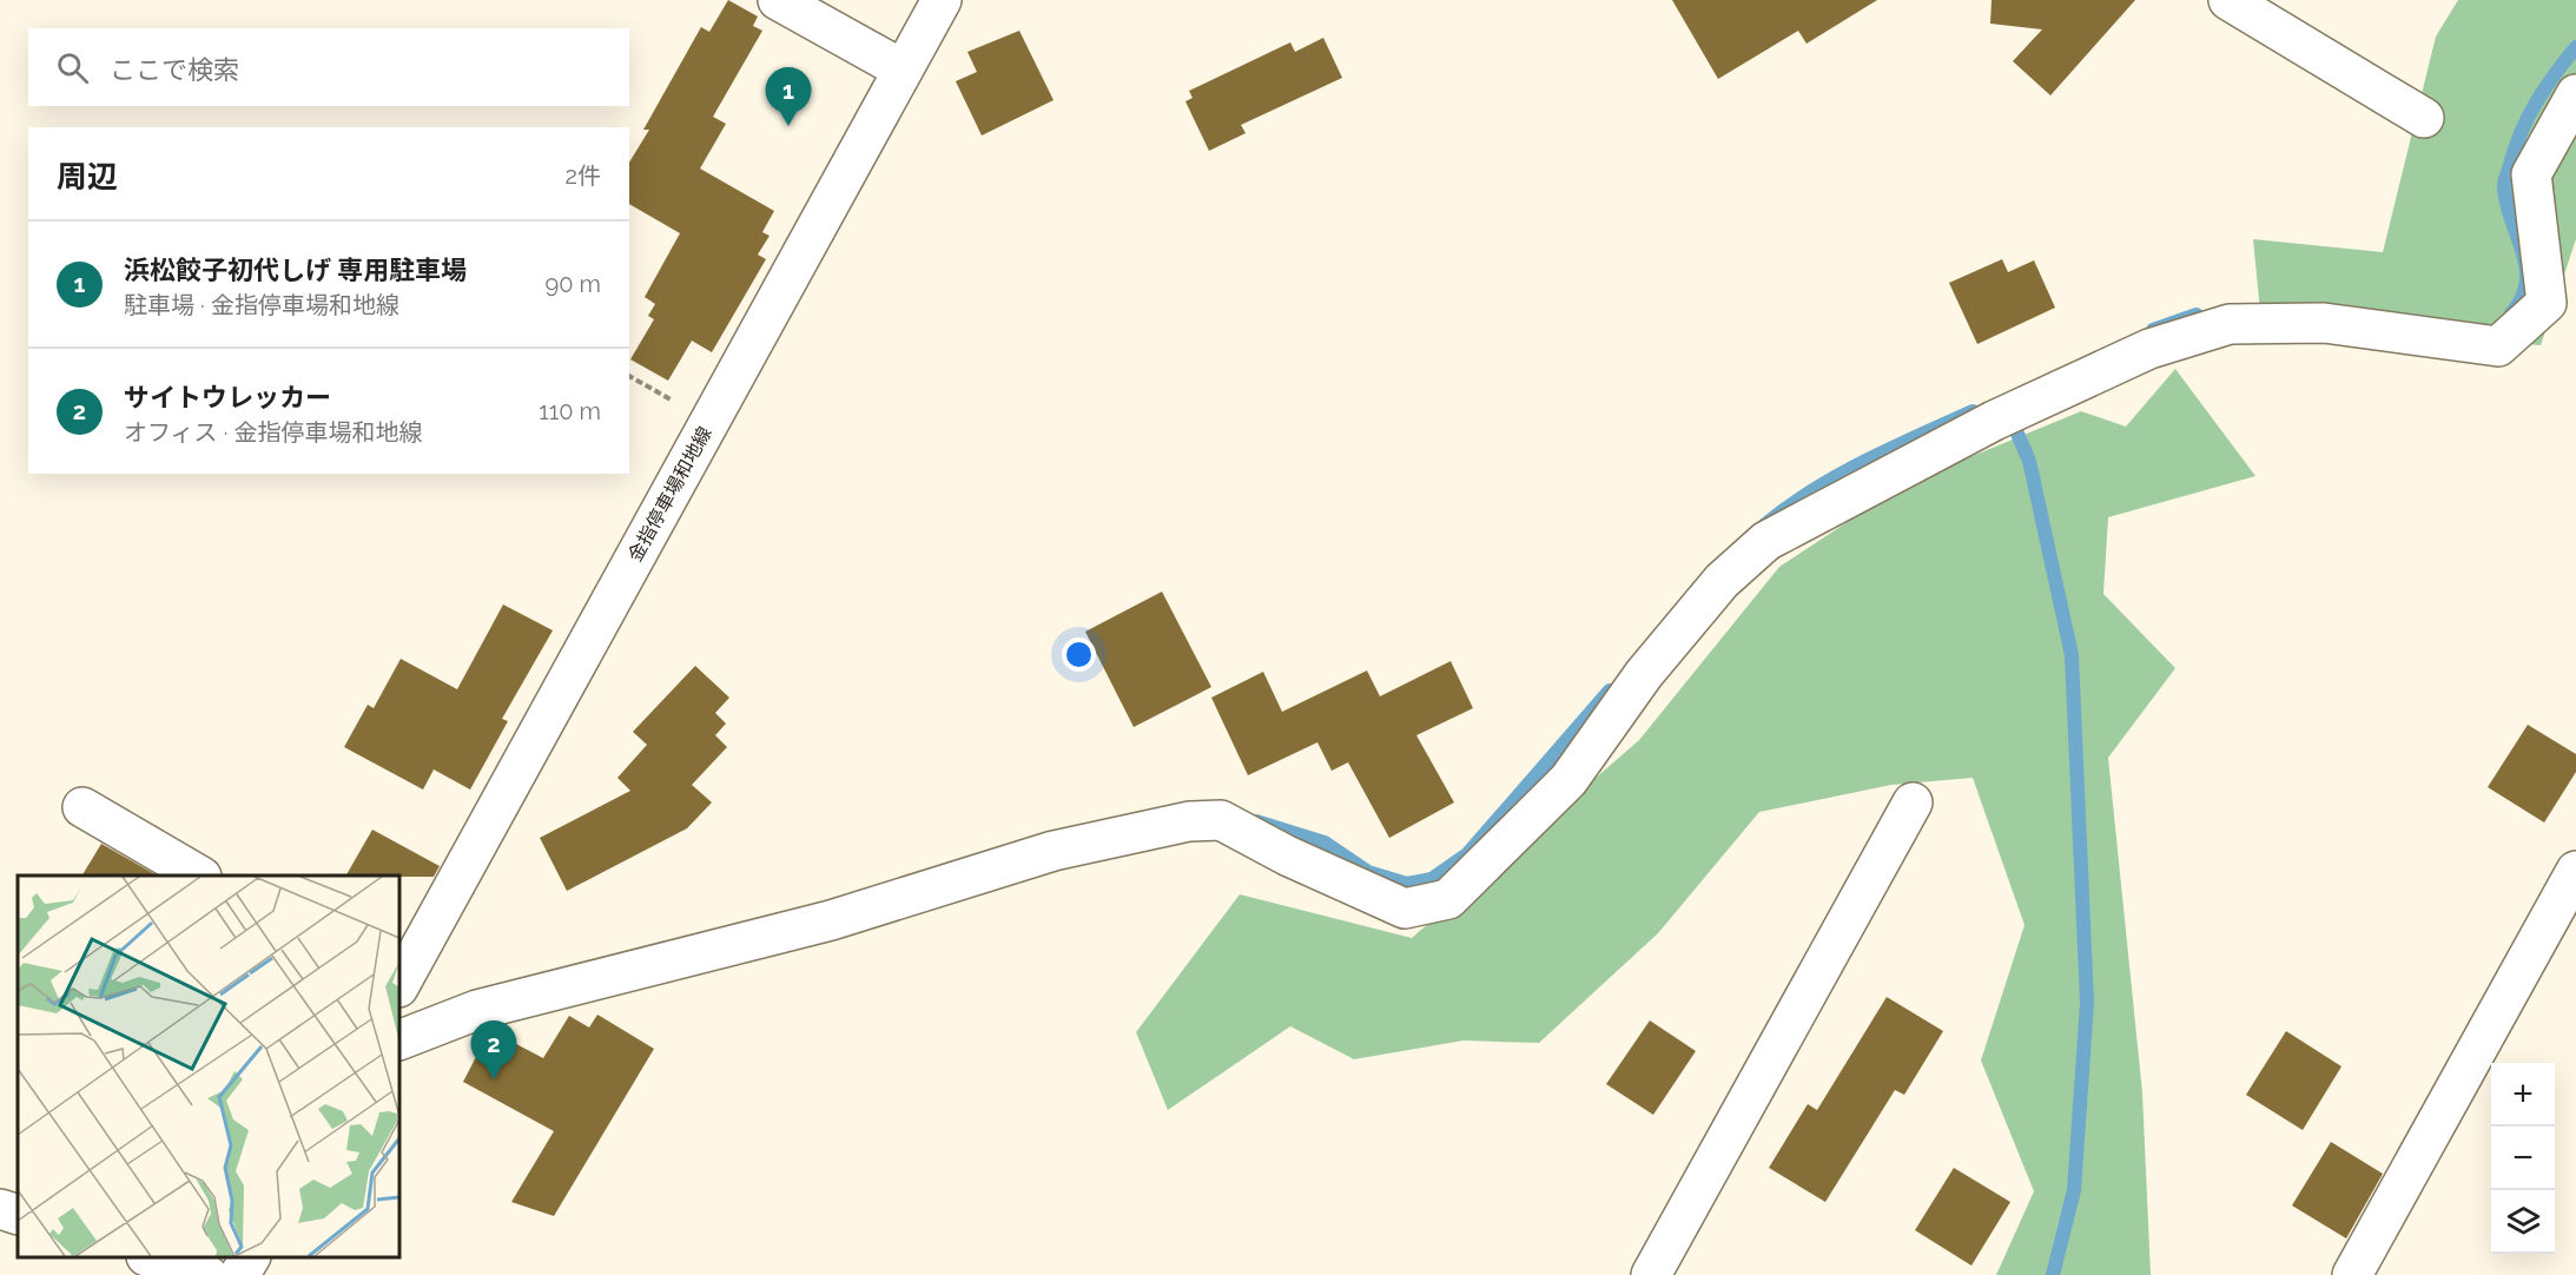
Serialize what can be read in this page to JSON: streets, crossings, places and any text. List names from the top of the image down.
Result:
{
  "streets": {
    "street": ["金指停車場和地線"]
  },
  "page": {
    "search": "ここで検索",
    "pins": ["1", "2"],
    "heading": ["周辺", "2件"],
    "list": [
      {
        "mark": "1",
        "name": "浜松餃子初代しげ 専用駐車場",
        "note": "駐車場 · 金指停車場和地線",
        "value": "90 m"
      },
      {
        "mark": "2",
        "name": "サイトウレッカー",
        "note": "オフィス · 金指停車場和地線",
        "value": "110 m"
      }
    ],
    "map_buttons": ["+", "−"]
  }
}
